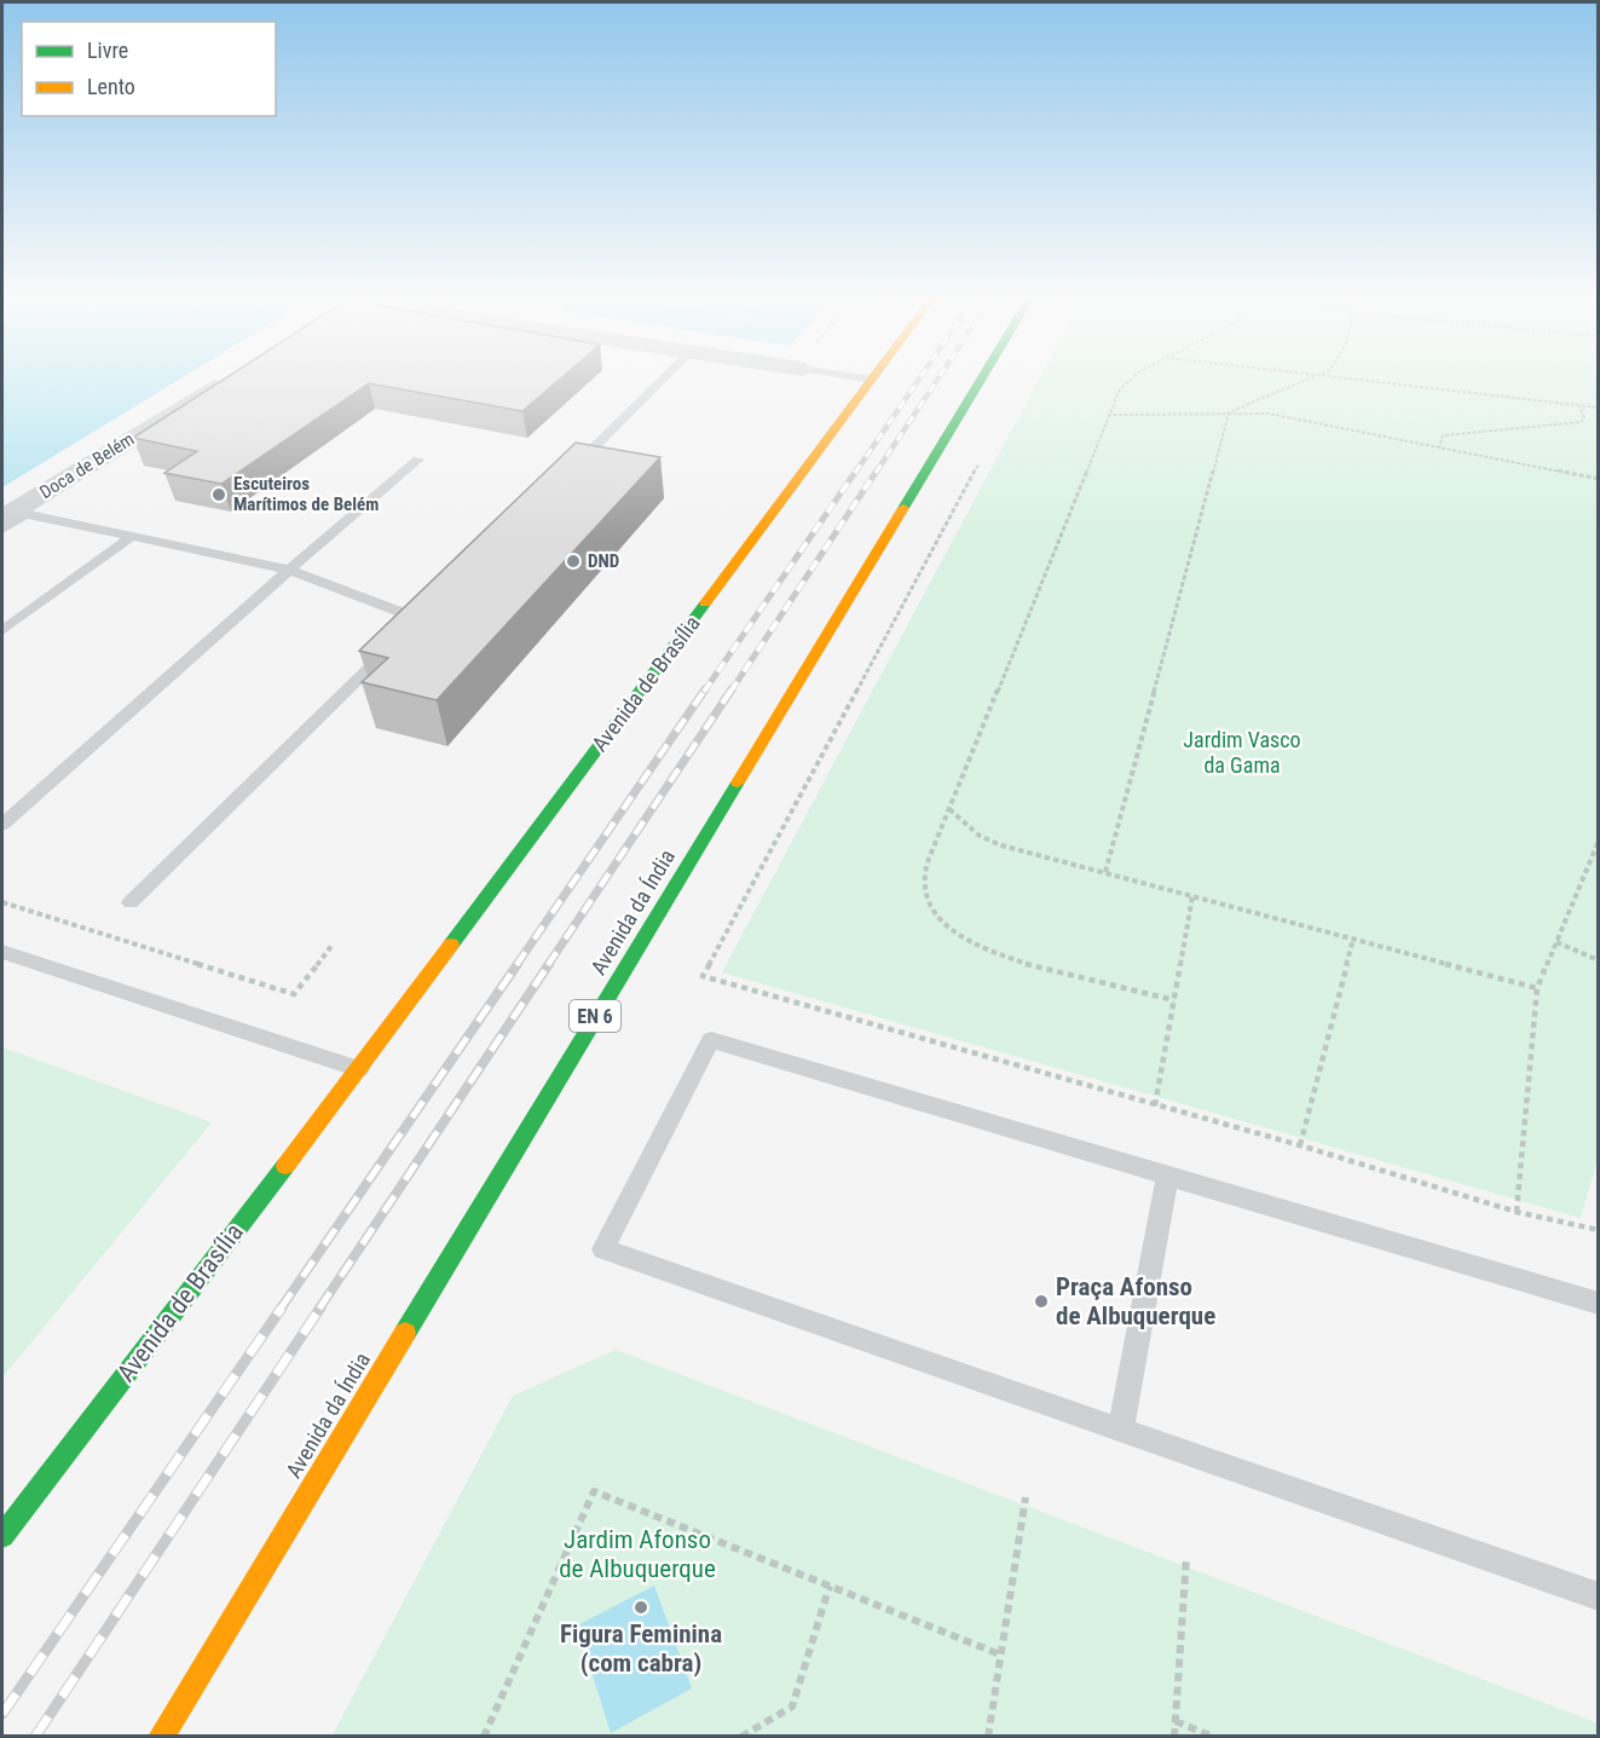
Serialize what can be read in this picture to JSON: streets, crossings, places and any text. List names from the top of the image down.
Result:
{
  "streets": {
    "main road": ["Avenida de Brasília", "Avenida da Índia", "EN 6"],
    "street": ["Doca de Belém"]
  },
  "parks": ["Jardim Vasco da Gama", "Jardim Afonso de Albuquerque"],
  "places": [
    "Escuteiros Marítimos de Belém",
    "DND",
    "Praça Afonso de Albuquerque",
    "Figura Feminina (com cabra)"
  ],
  "legend": ["Livre", "Lento"]
}
